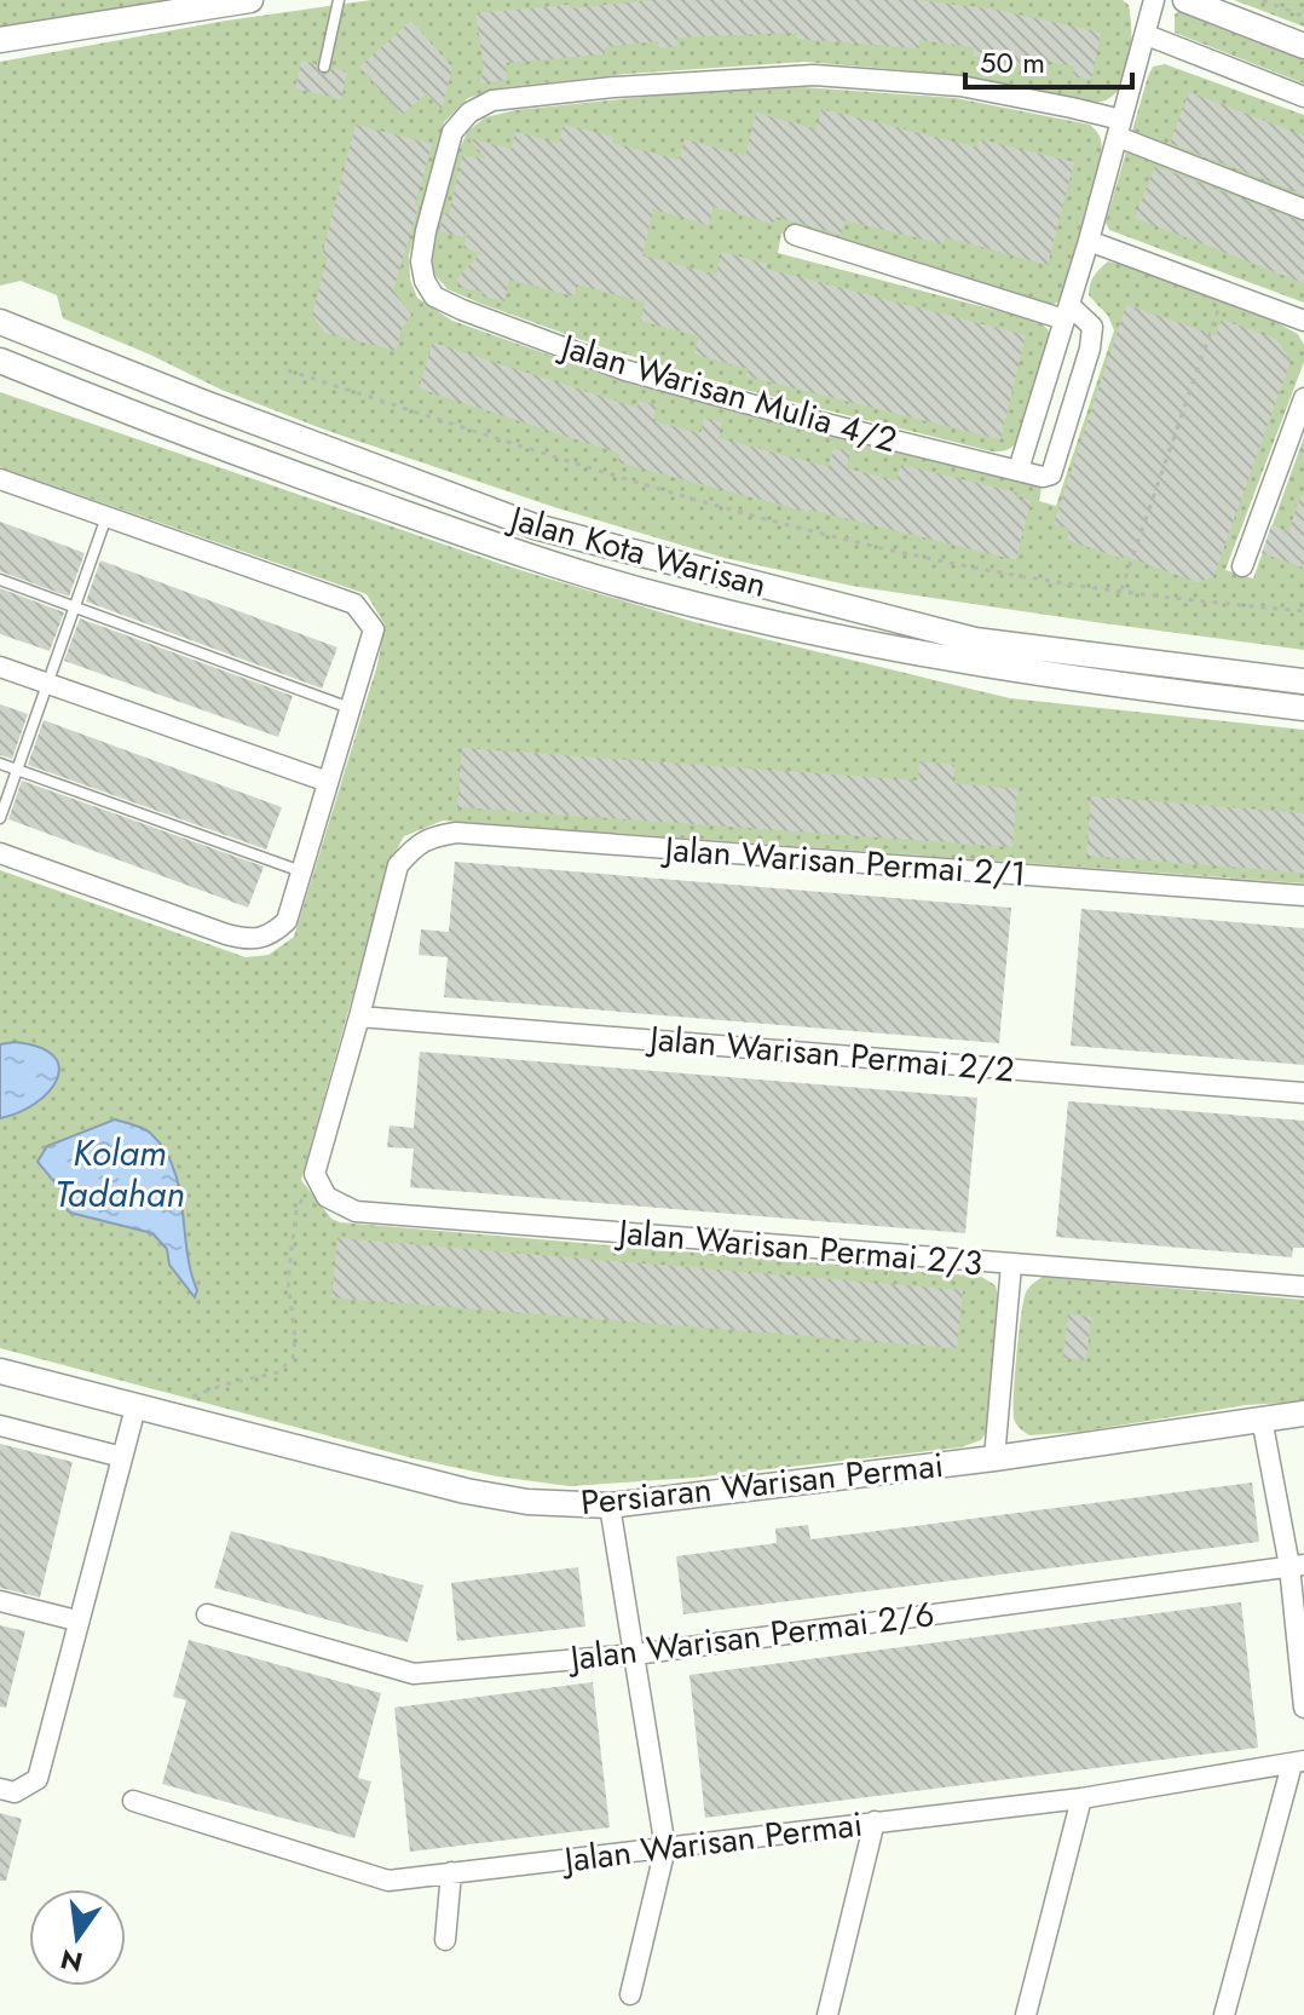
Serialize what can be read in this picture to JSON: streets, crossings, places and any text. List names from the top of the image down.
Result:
{
  "streets": {
    "street": [
      "Jalan Warisan Mulia 4/2",
      "Jalan Kota Warisan",
      "Jalan Warisan Permai 2/1",
      "Jalan Warisan Permai 2/2",
      "Jalan Warisan Permai 2/3",
      "Persiaran Warisan Permai",
      "Jalan Warisan Permai 2/6",
      "Jalan Warisan Permai"
    ]
  },
  "crossings": [
    ["Jalan Warisan Permai 2/1", "Jalan Warisan Permai 2/2"]
  ],
  "water": ["Kolam Tadahan"],
  "scale_bar": "50 m",
  "north": "bottom"
}
